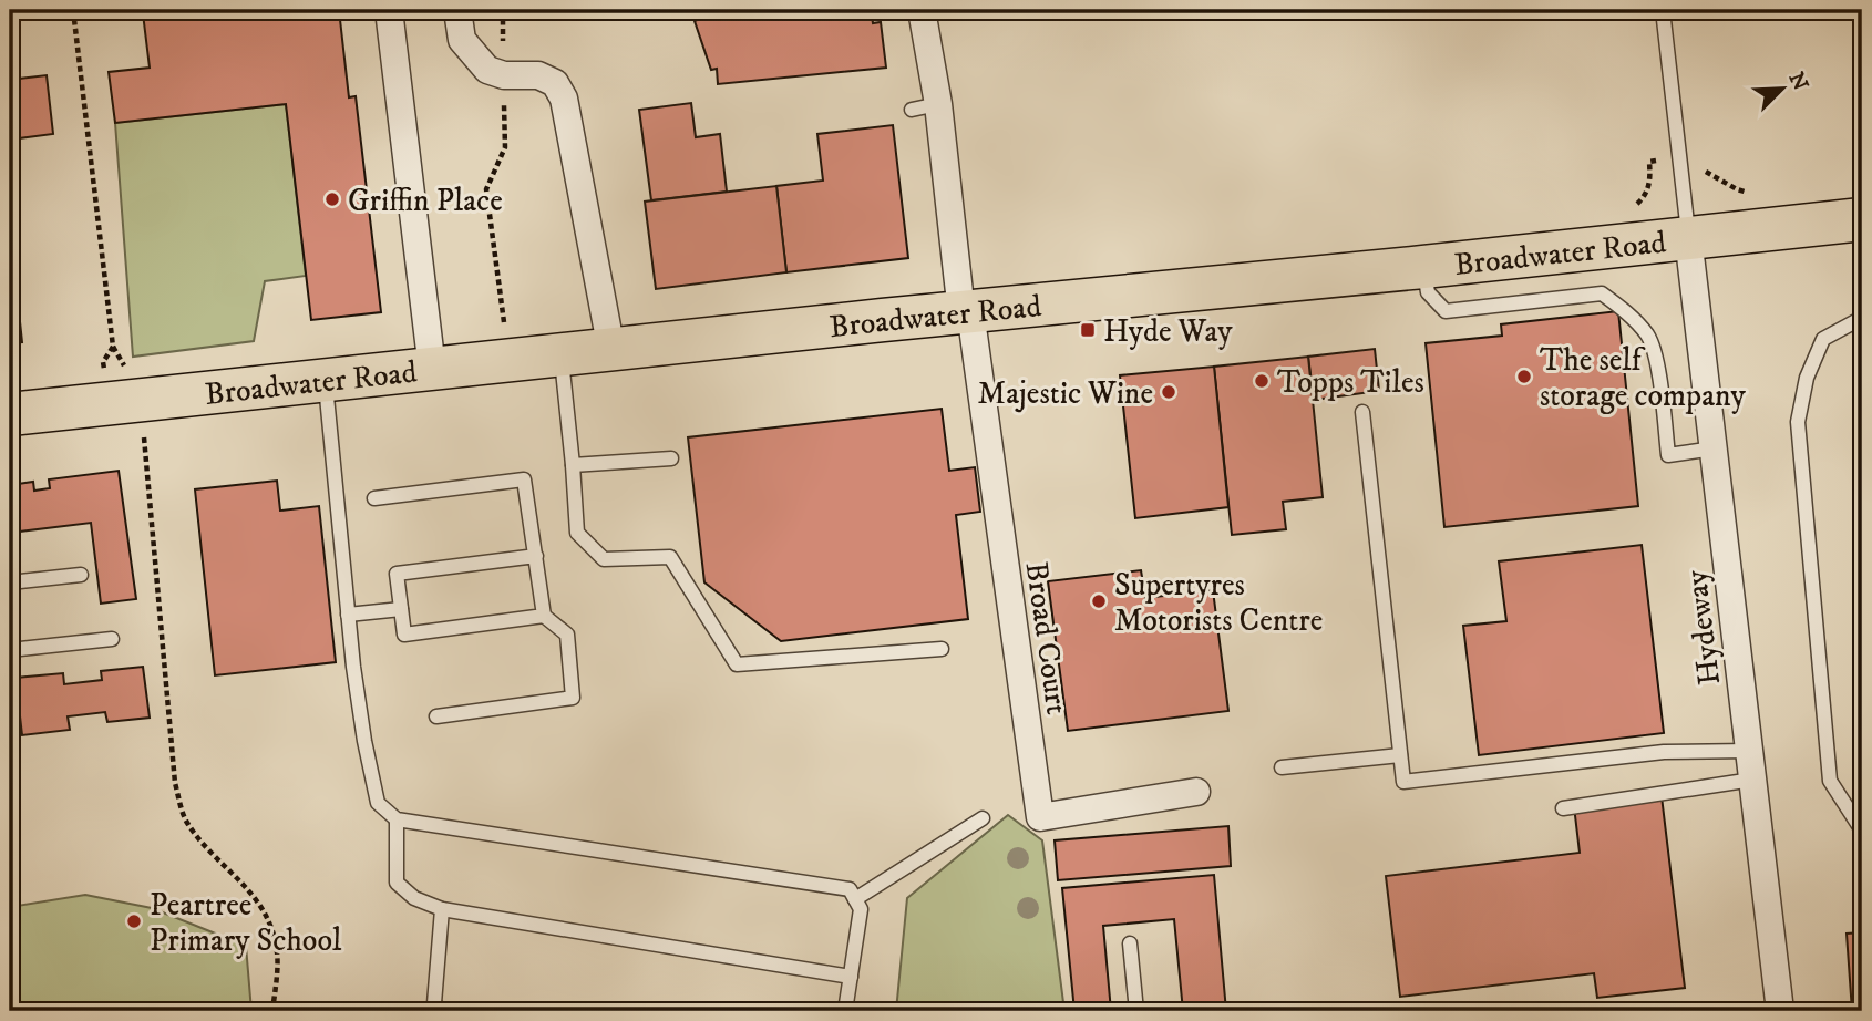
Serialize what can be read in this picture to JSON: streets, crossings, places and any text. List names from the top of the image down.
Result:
{
  "streets": {
    "main road": ["Broadwater Road"],
    "street": ["Hydeway", "Broad Court"]
  },
  "crossings": [
    ["Broadwater Road", "Hydeway"],
    ["Broadwater Road", "Broad Court"]
  ],
  "places": {
    "other": [
      "Griffin Place",
      "The self storage company",
      "Topps Tiles",
      "Majestic Wine",
      "Supertyres Motorists Centre",
      "Peartree Primary School"
    ],
    "transit": ["Hyde Way"]
  },
  "north": "top right"
}
